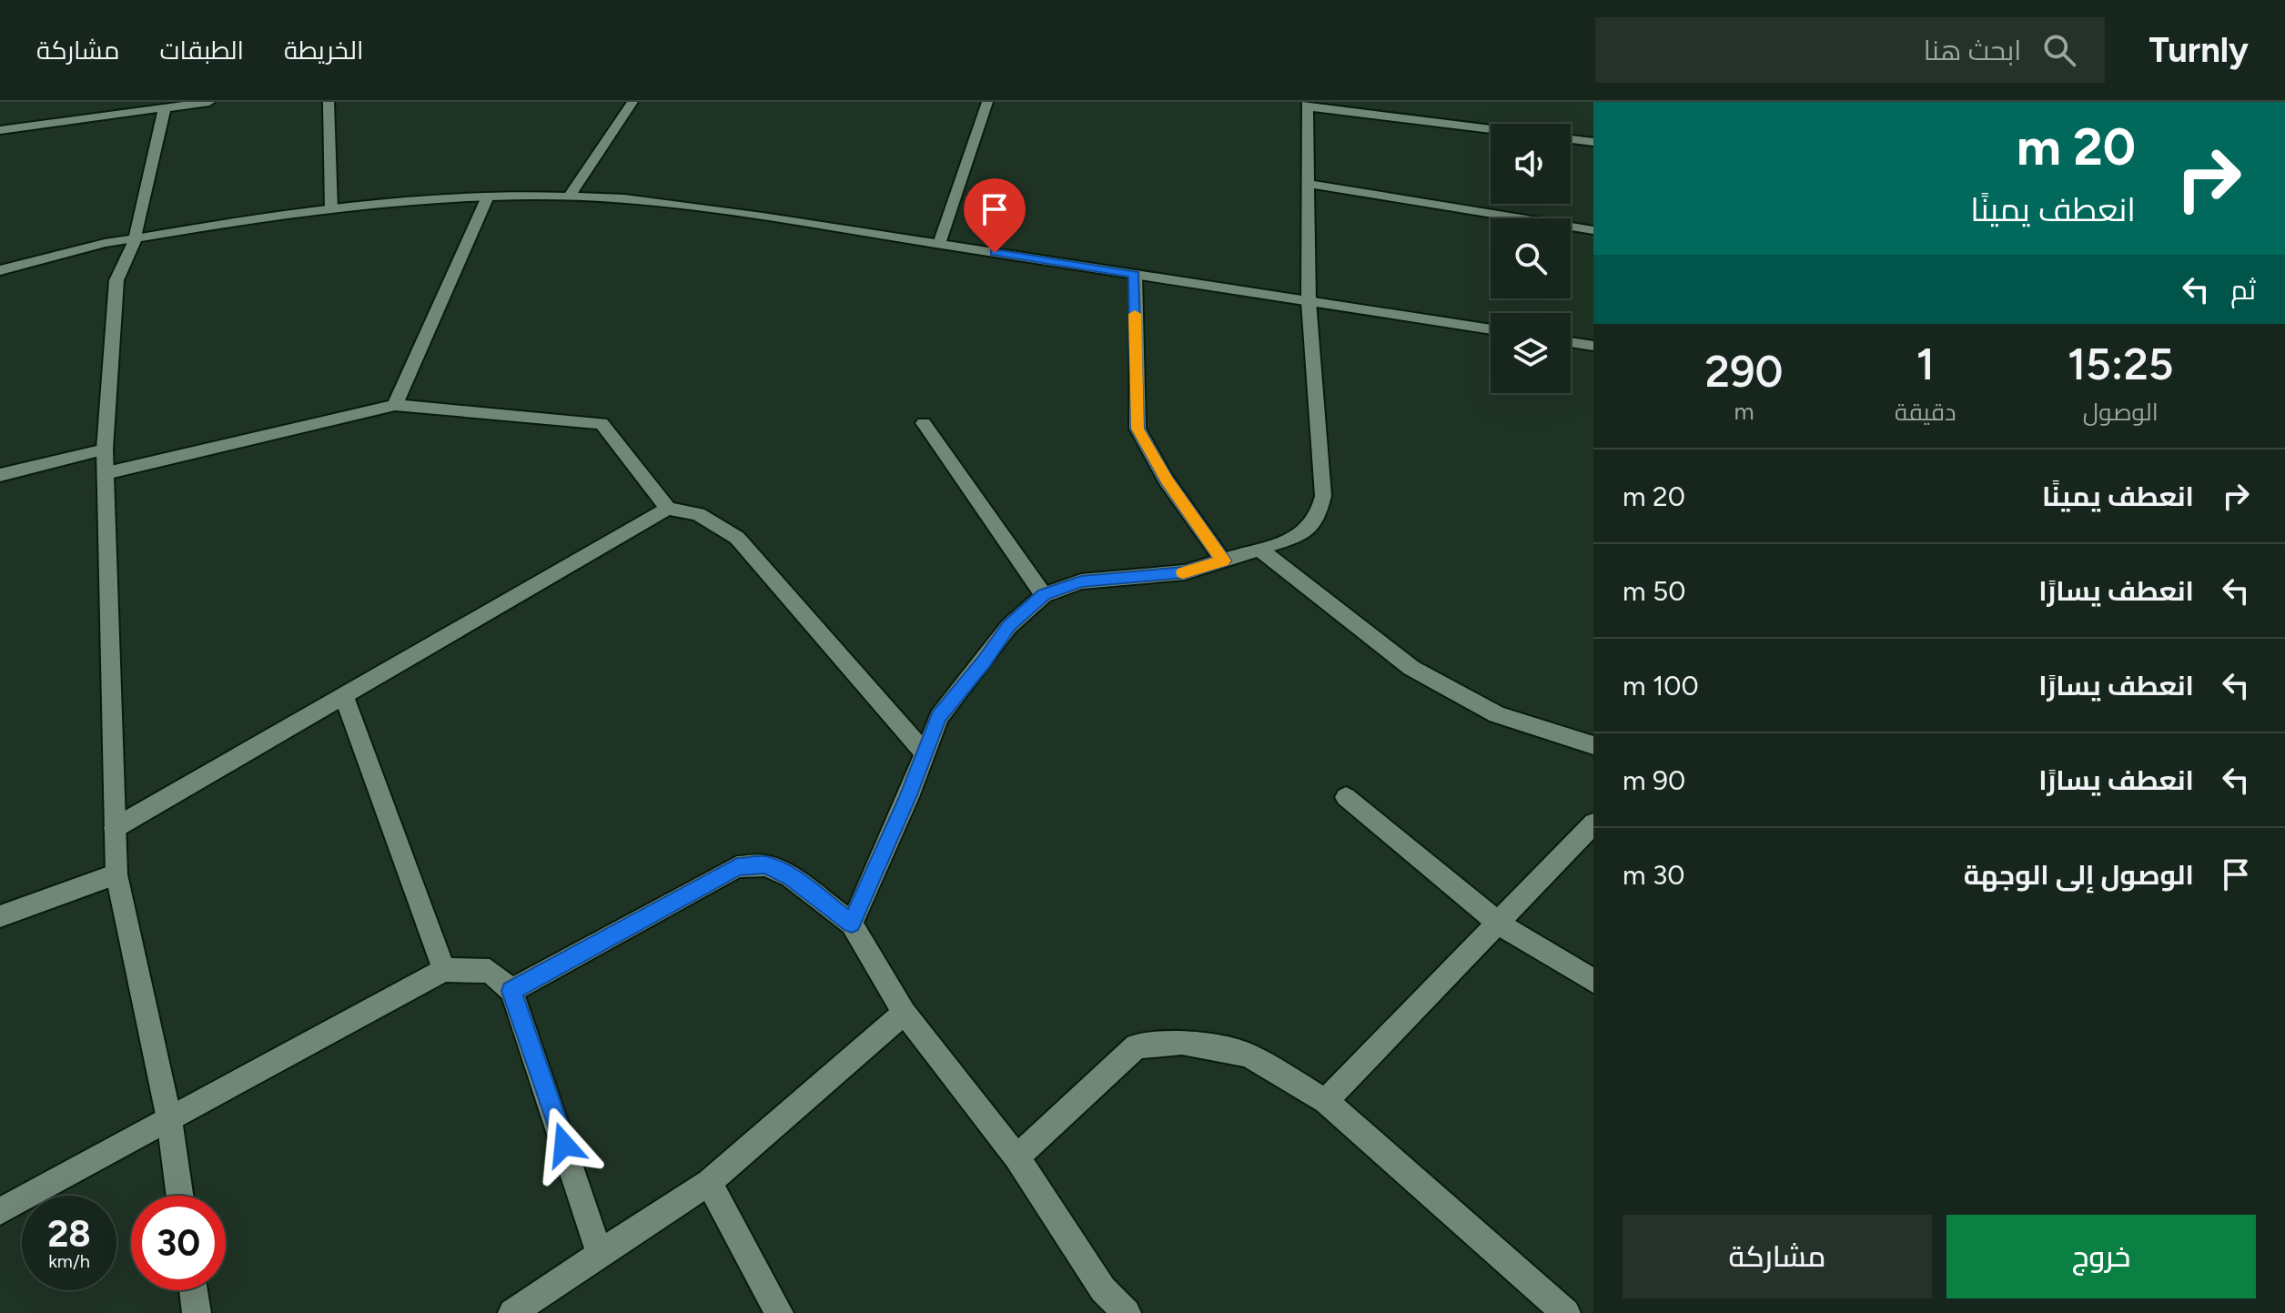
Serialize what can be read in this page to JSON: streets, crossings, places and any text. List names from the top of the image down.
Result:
{
  "page": {
    "header": "Turnly",
    "search": "ابحث هنا",
    "nav": ["الخريطة", "الطبقات", "مشاركة"],
    "turn": ["20 m", "انعطف يمينًا"],
    "then": "ثم",
    "eta": [
      "15:25",
      "الوصول",
      "1",
      "دقيقة",
      "290",
      "m"
    ],
    "list": [
      {
        "name": "انعطف يمينًا",
        "value": "20 m"
      },
      {
        "name": "انعطف يسارًا",
        "value": "50 m"
      },
      {
        "name": "انعطف يسارًا",
        "value": "100 m"
      },
      {
        "name": "انعطف يسارًا",
        "value": "90 m"
      },
      {
        "name": "الوصول إلى الوجهة",
        "value": "30 m"
      }
    ],
    "speed": "28 km/h",
    "limit": "30",
    "buttons": ["خروج", "مشاركة"]
  }
}
